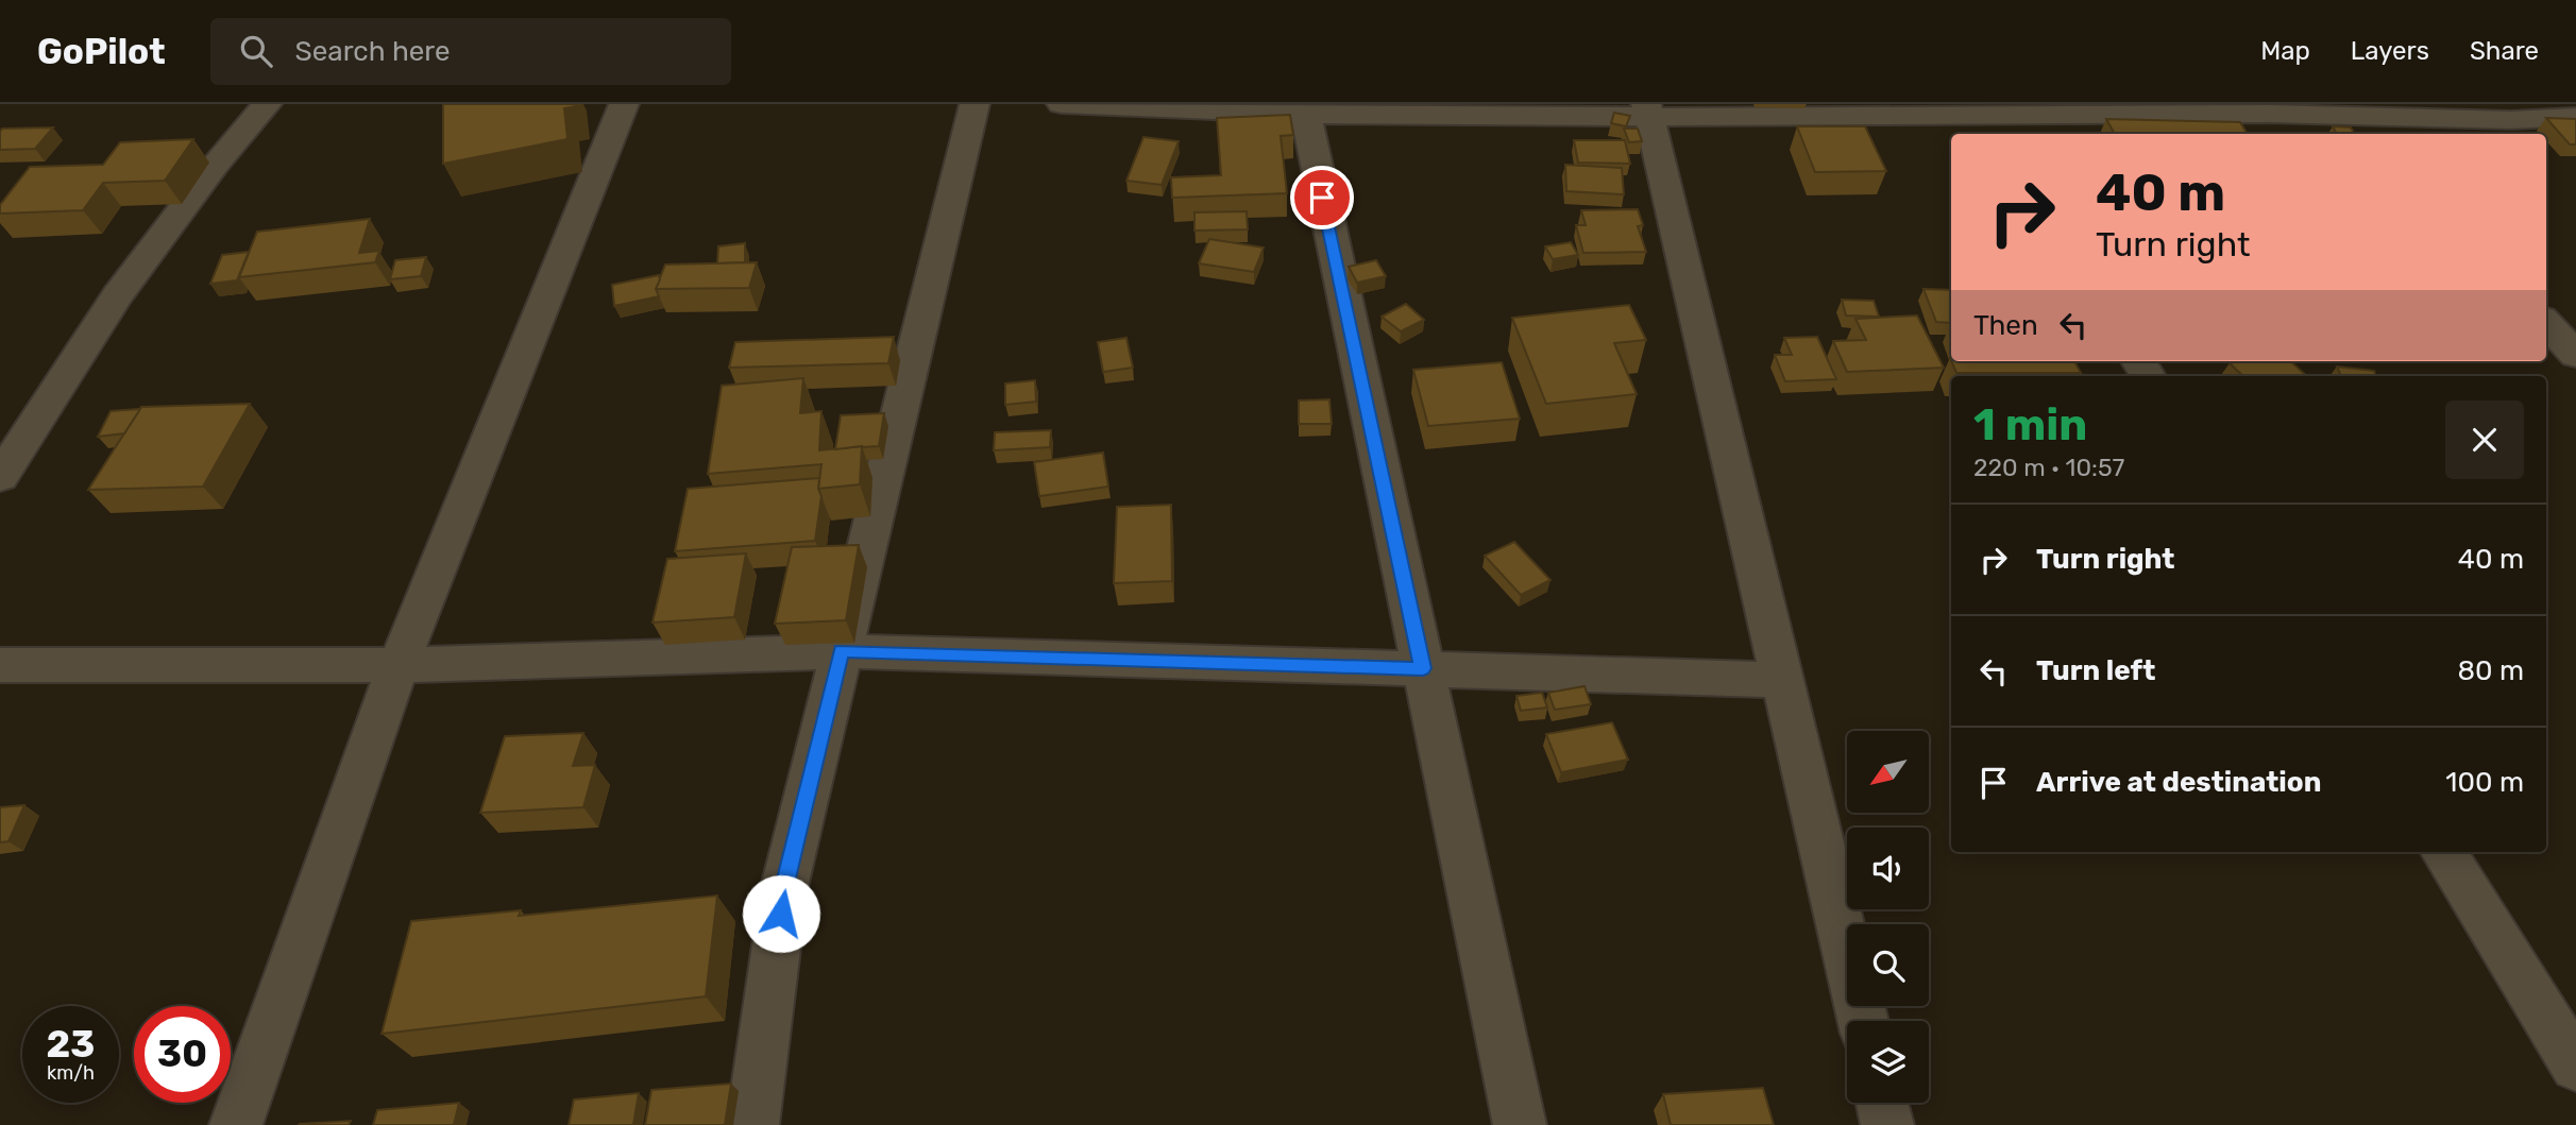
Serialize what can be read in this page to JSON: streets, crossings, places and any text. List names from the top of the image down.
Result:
{
  "north": "bottom left",
  "page": {
    "header": "GoPilot",
    "search": "Search here",
    "nav": ["Map", "Layers", "Share"],
    "turn": ["40 m", "Turn right"],
    "then": "Then",
    "heading": ["1 min", "220 m · 10:57"],
    "list": [
      {
        "name": "Turn right",
        "value": "40 m"
      },
      {
        "name": "Turn left",
        "value": "80 m"
      },
      {
        "name": "Arrive at destination",
        "value": "100 m"
      }
    ],
    "speed": "23 km/h",
    "limit": "30"
  }
}
